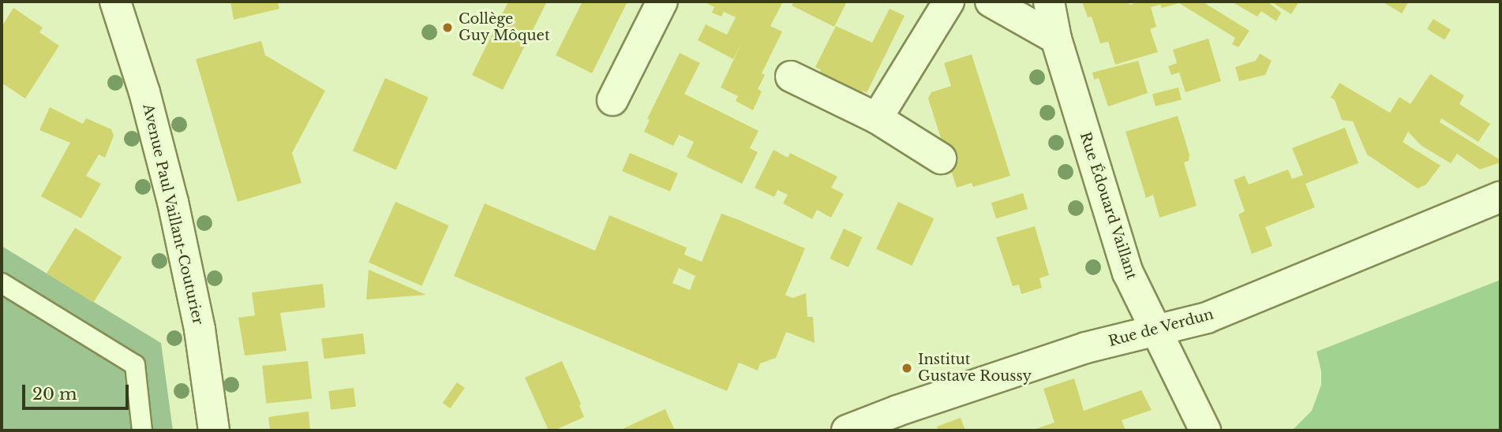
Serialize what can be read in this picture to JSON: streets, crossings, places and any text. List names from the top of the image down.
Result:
{
  "streets": {
    "street": ["Rue Édouard Vaillant", "Avenue Paul Vaillant-Couturier", "Rue de Verdun"]
  },
  "crossings": [
    ["Rue Édouard Vaillant", "Rue de Verdun"]
  ],
  "places": ["Collège Guy Môquet", "Institut Gustave Roussy"],
  "scale_bar": "20 m"
}
